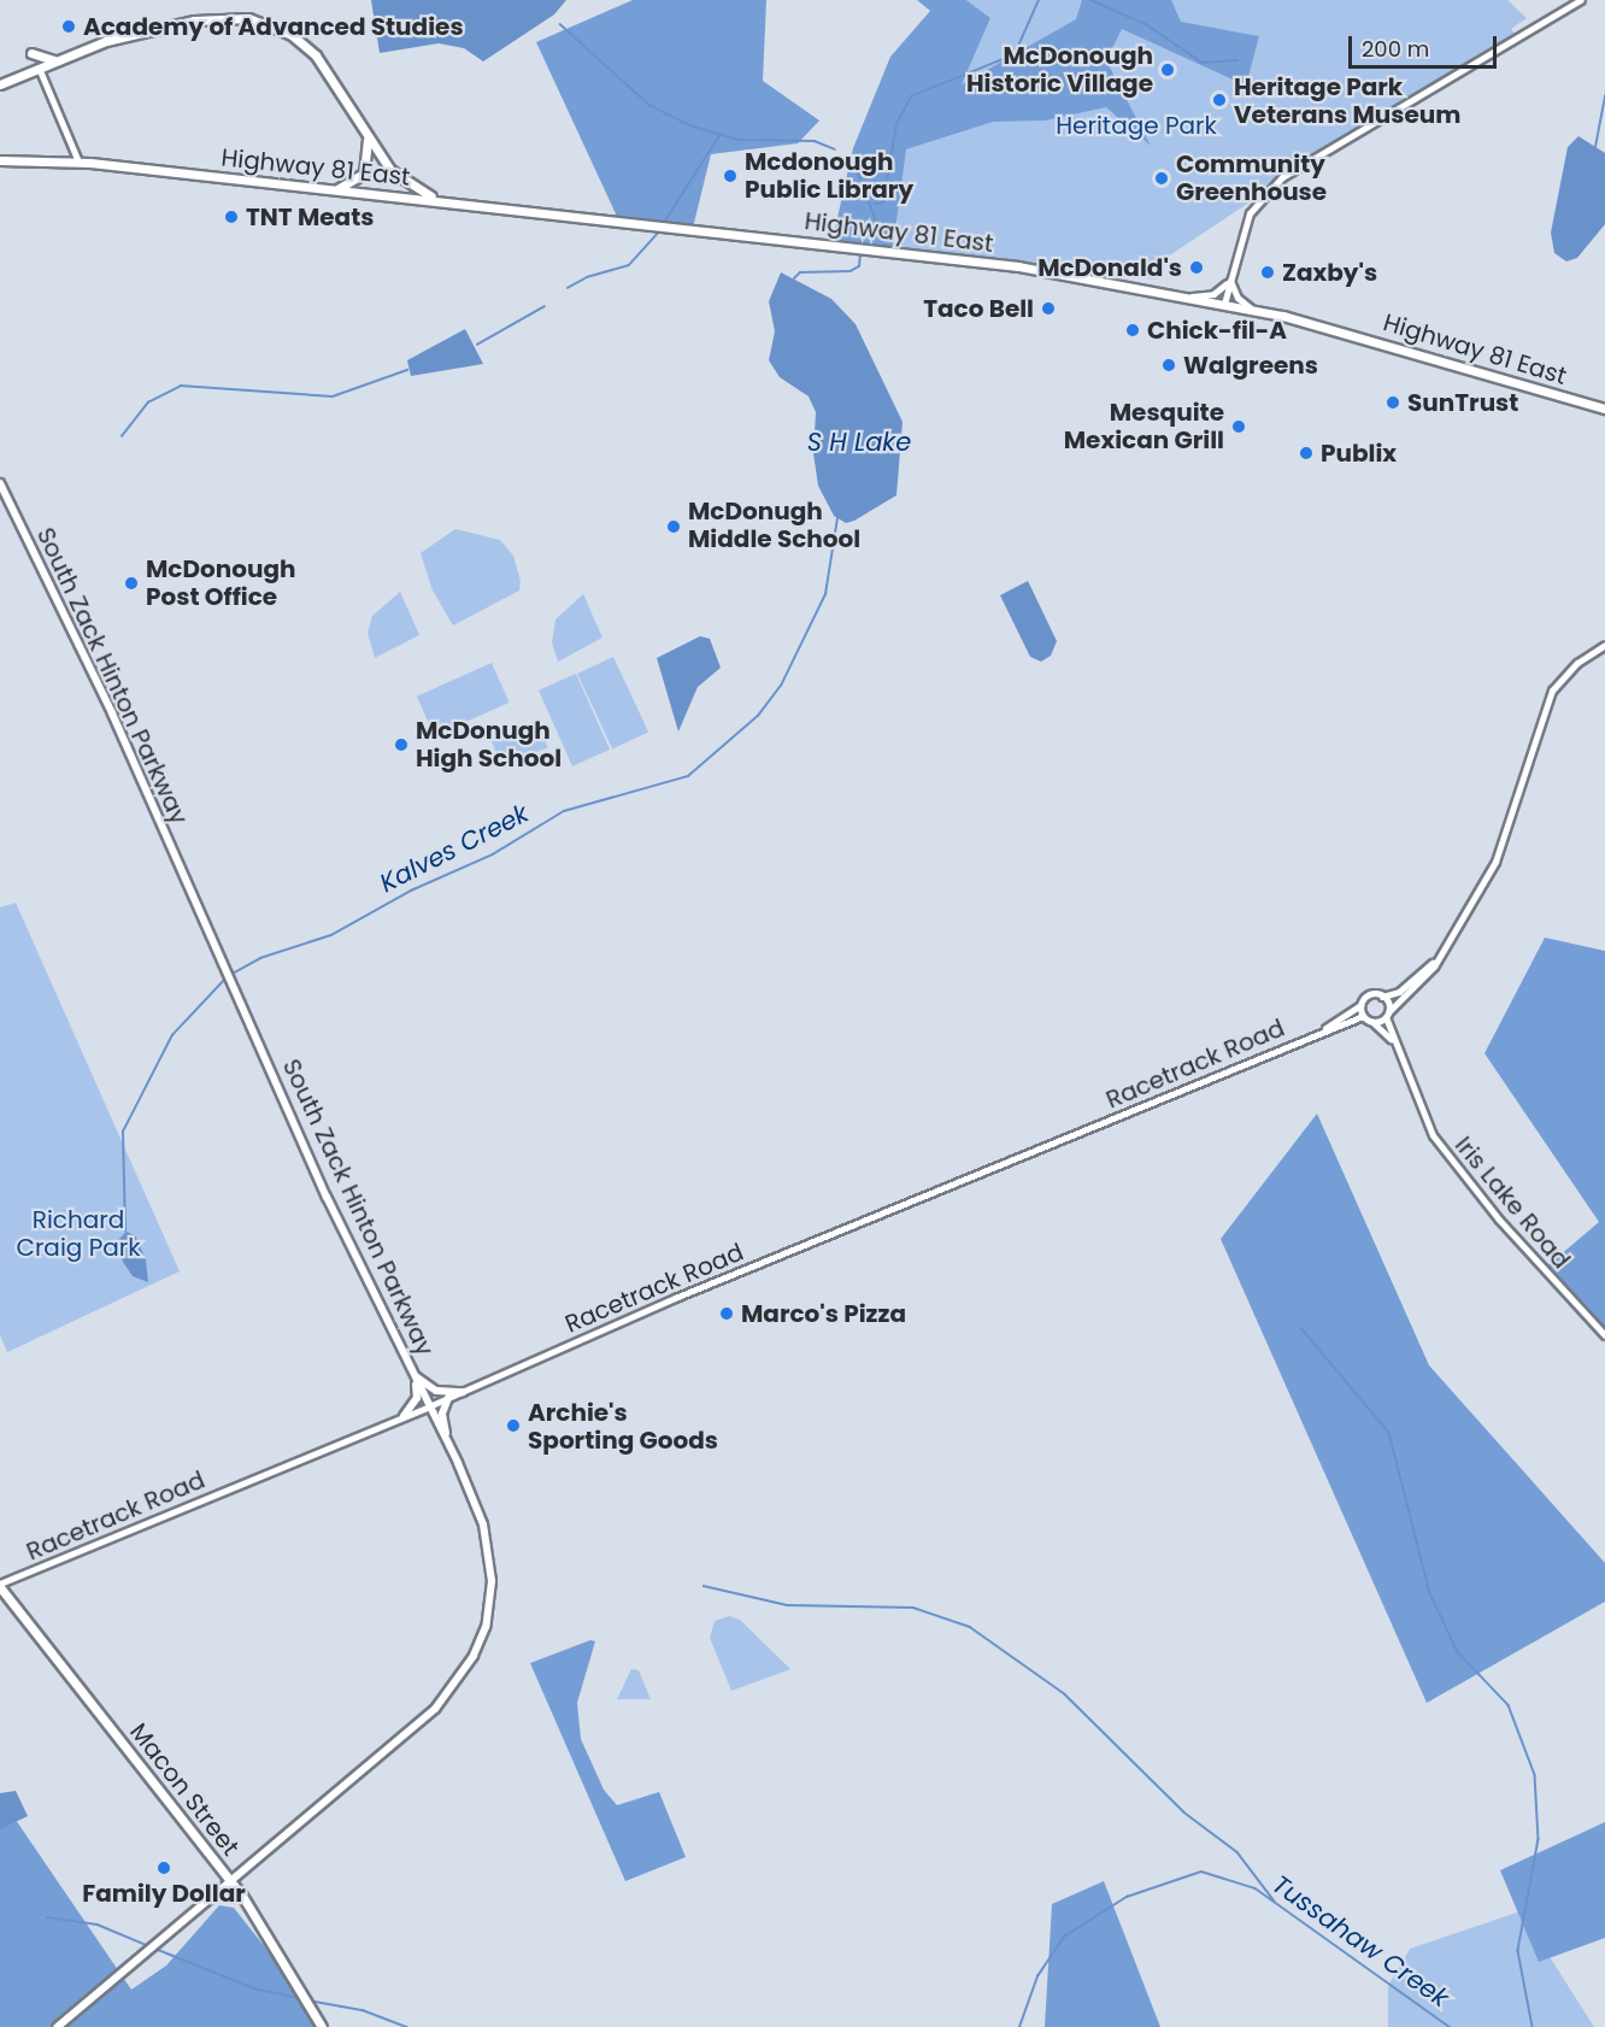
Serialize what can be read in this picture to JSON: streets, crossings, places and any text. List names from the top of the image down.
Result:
{
  "streets": {
    "main road": ["Highway 81 East", "South Zack Hinton Parkway", "Macon Street"],
    "street": ["Racetrack Road", "Iris Lake Road"]
  },
  "crossings": [
    ["South Zack Hinton Parkway", "Racetrack Road"],
    ["South Zack Hinton Parkway", "Macon Street"],
    ["Racetrack Road", "Iris Lake Road"],
    ["Racetrack Road", "Macon Street"]
  ],
  "water": ["S H Lake", "Kalves Creek", "Tussahaw Creek"],
  "parks": ["Heritage Park", "Richard Craig Park"],
  "places": [
    "Academy of Advanced Studies",
    "McDonough Historic Village",
    "Heritage Park Veterans Museum",
    "Mcdonough Public Library",
    "Community Greenhouse",
    "TNT Meats",
    "McDonald's",
    "Zaxby's",
    "Taco Bell",
    "Chick-fil-A",
    "Walgreens",
    "SunTrust",
    "Mesquite Mexican Grill",
    "Publix",
    "McDonugh Middle School",
    "McDonough Post Office",
    "McDonugh High School",
    "Marco's Pizza",
    "Archie's Sporting Goods",
    "Family Dollar"
  ],
  "scale_bar": "200 m"
}
